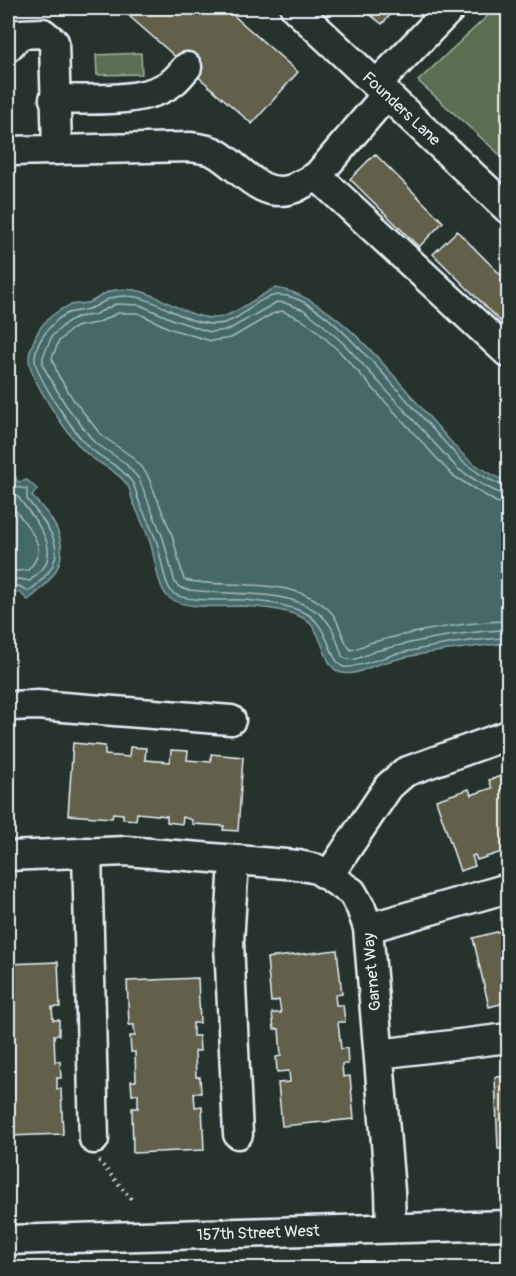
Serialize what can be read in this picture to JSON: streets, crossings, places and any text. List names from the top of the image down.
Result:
{
  "streets": {
    "street": ["Founders Lane", "Garnet Way", "157th Street West"]
  },
  "crossings": [
    ["Garnet Way", "157th Street West"]
  ]
}
